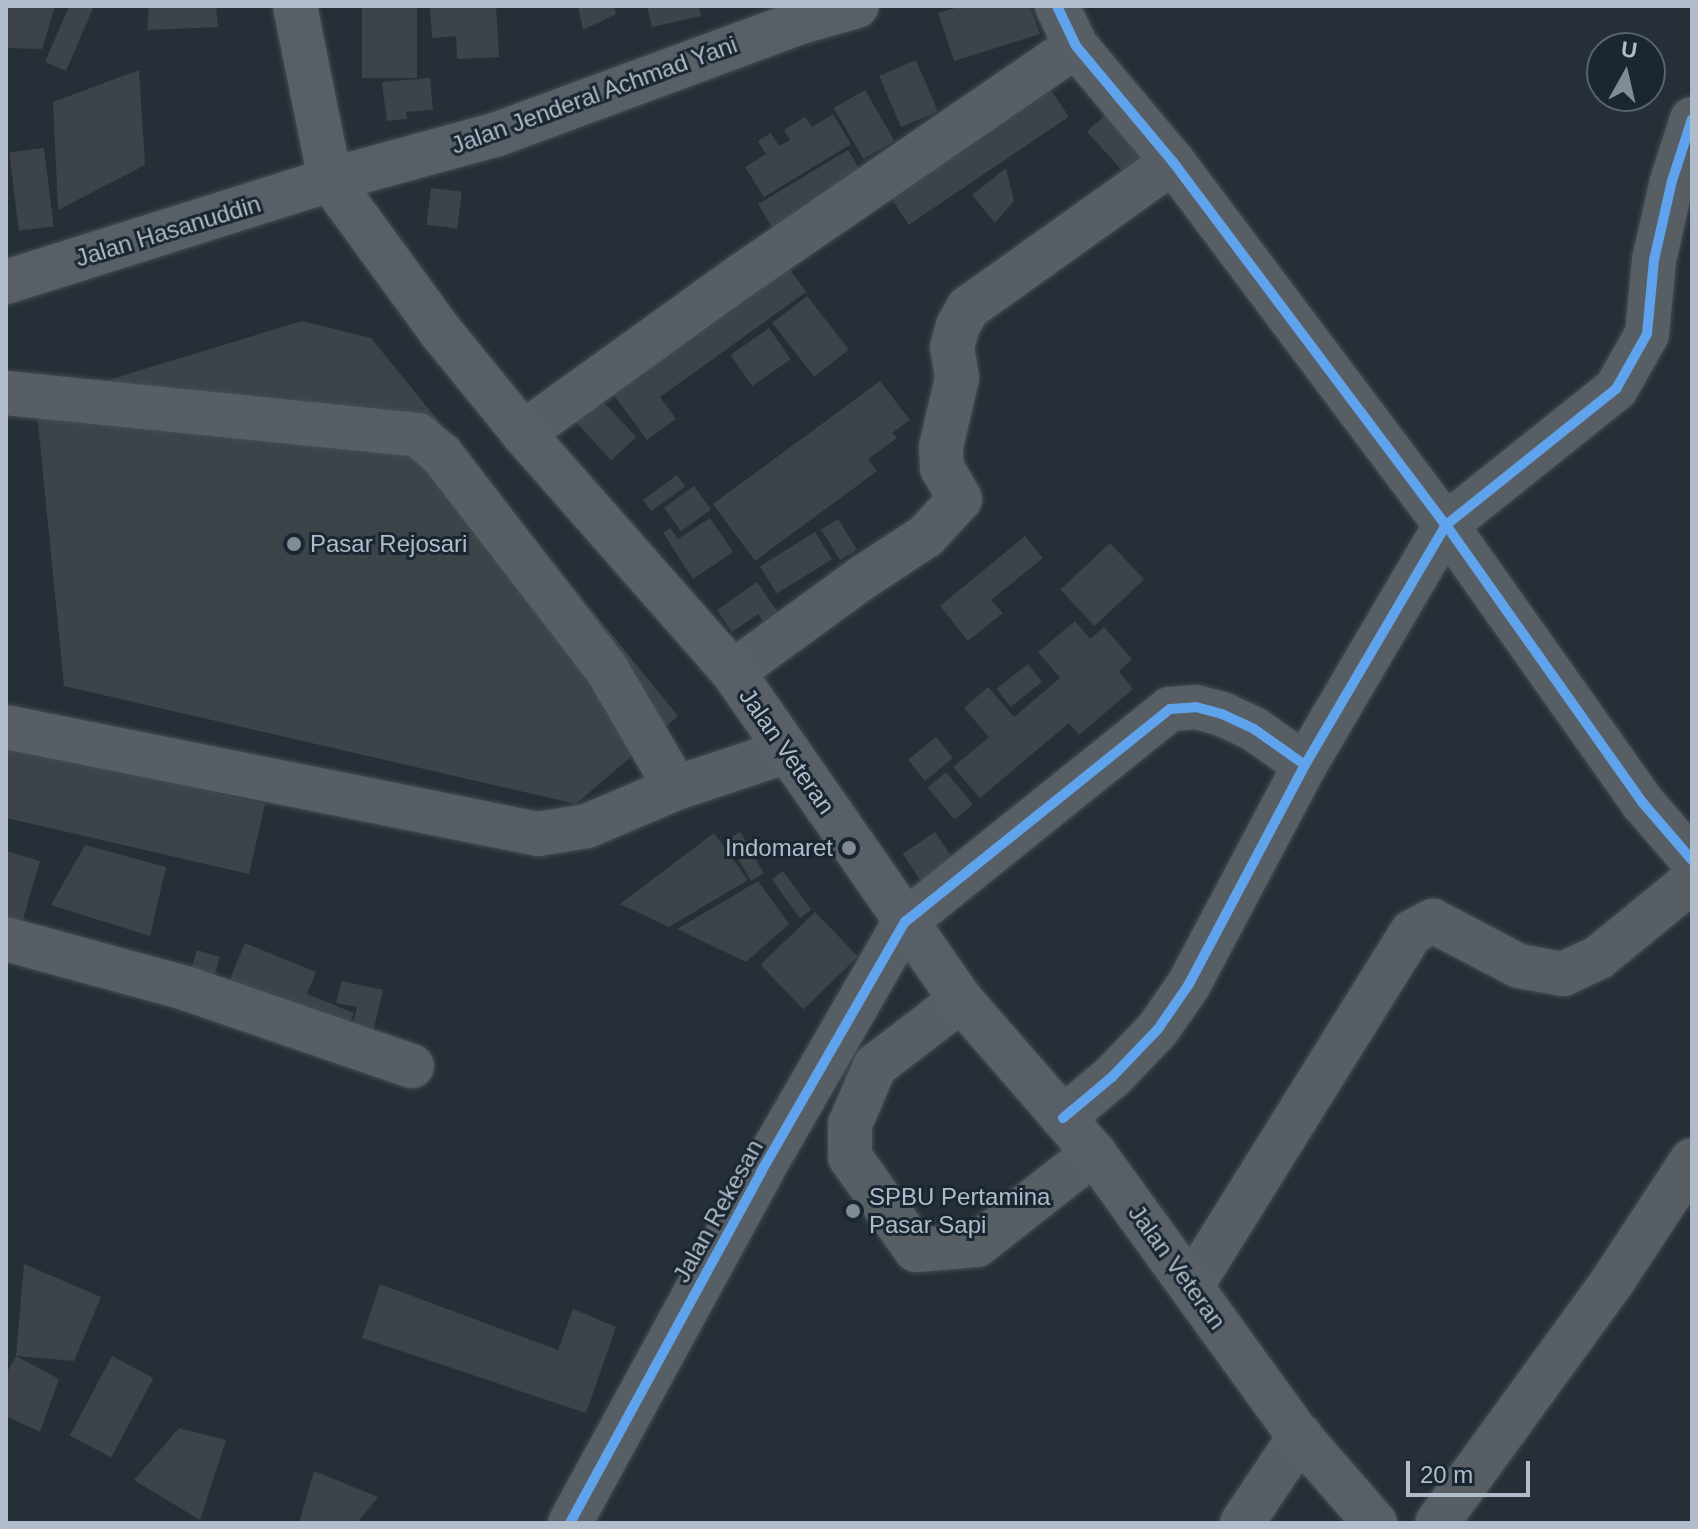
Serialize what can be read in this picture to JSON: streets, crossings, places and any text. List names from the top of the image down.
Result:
{
  "streets": {
    "main road": ["Jalan Jenderal Achmad Yani", "Jalan Hasanuddin", "Jalan Veteran"],
    "street": ["Jalan Rekesan"]
  },
  "crossings": [
    ["Jalan Jenderal Achmad Yani", "Jalan Hasanuddin"],
    ["Jalan Jenderal Achmad Yani", "Jalan Veteran"],
    ["Jalan Hasanuddin", "Jalan Veteran"],
    ["Jalan Veteran", "Jalan Rekesan"]
  ],
  "places": ["Pasar Rejosari", "Indomaret", "SPBU Pertamina Pasar Sapi"],
  "scale_bar": "20 m",
  "north": "top"
}
